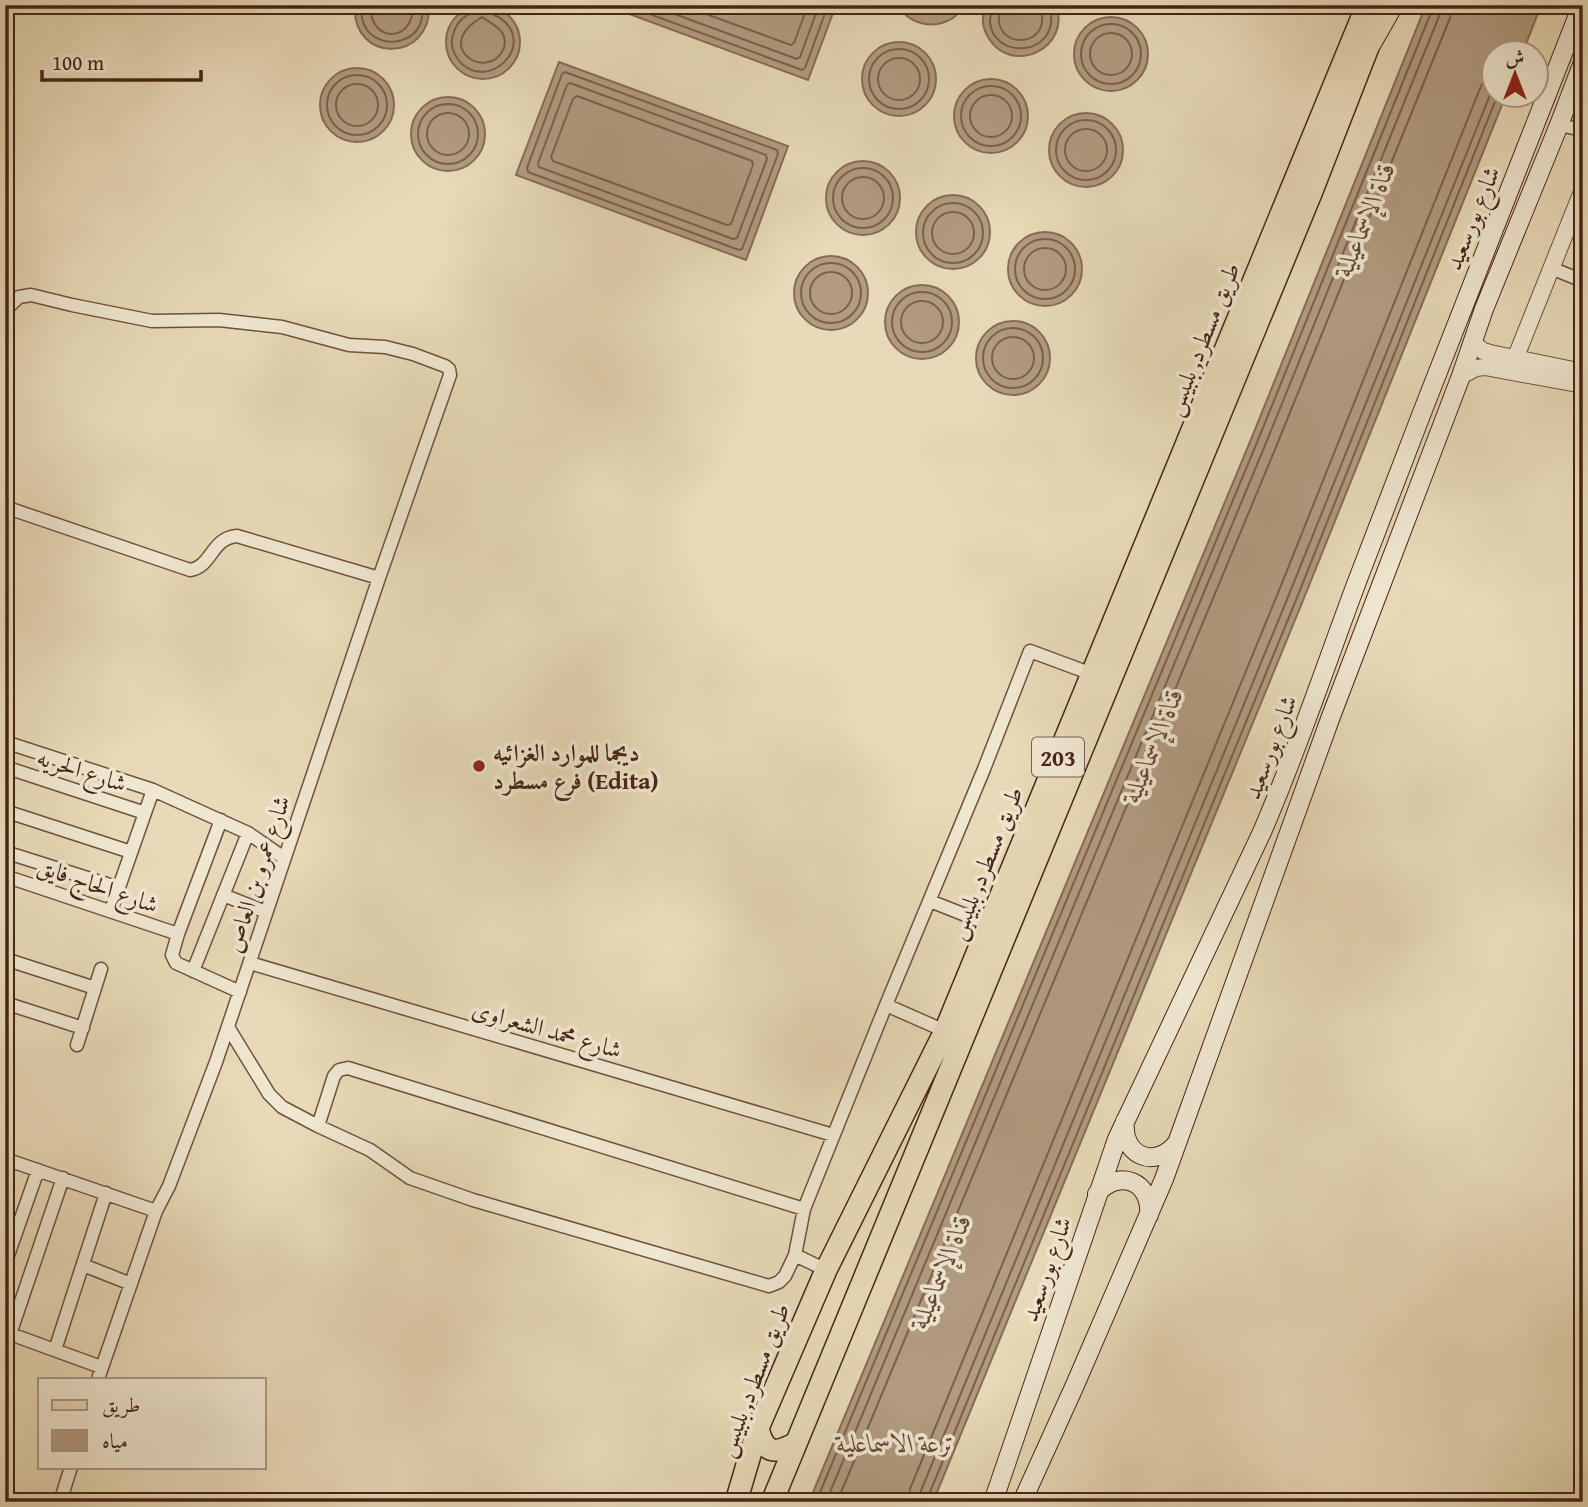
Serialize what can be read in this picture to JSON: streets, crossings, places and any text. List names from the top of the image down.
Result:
{
  "streets": {
    "main road": ["شارع بورسعيد", "طريق مسطرد, بلبيس", "203"],
    "street": [
      "شارع الحريه",
      "شارع عمرو بن العاص",
      "شارع الحاج فايق",
      "شارع محمد الشعراوى"
    ]
  },
  "crossings": [
    ["شارع عمرو بن العاص", "شارع محمد الشعراوى"]
  ],
  "water": ["قناة الإسماعيلية", "ترعة الاسماعلية"],
  "places": ["ديجما للموارد الغزائيه فرع مسطرد (Edita)"],
  "legend": ["طريق", "مياه"],
  "scale_bar": "100 m",
  "north": "top"
}
